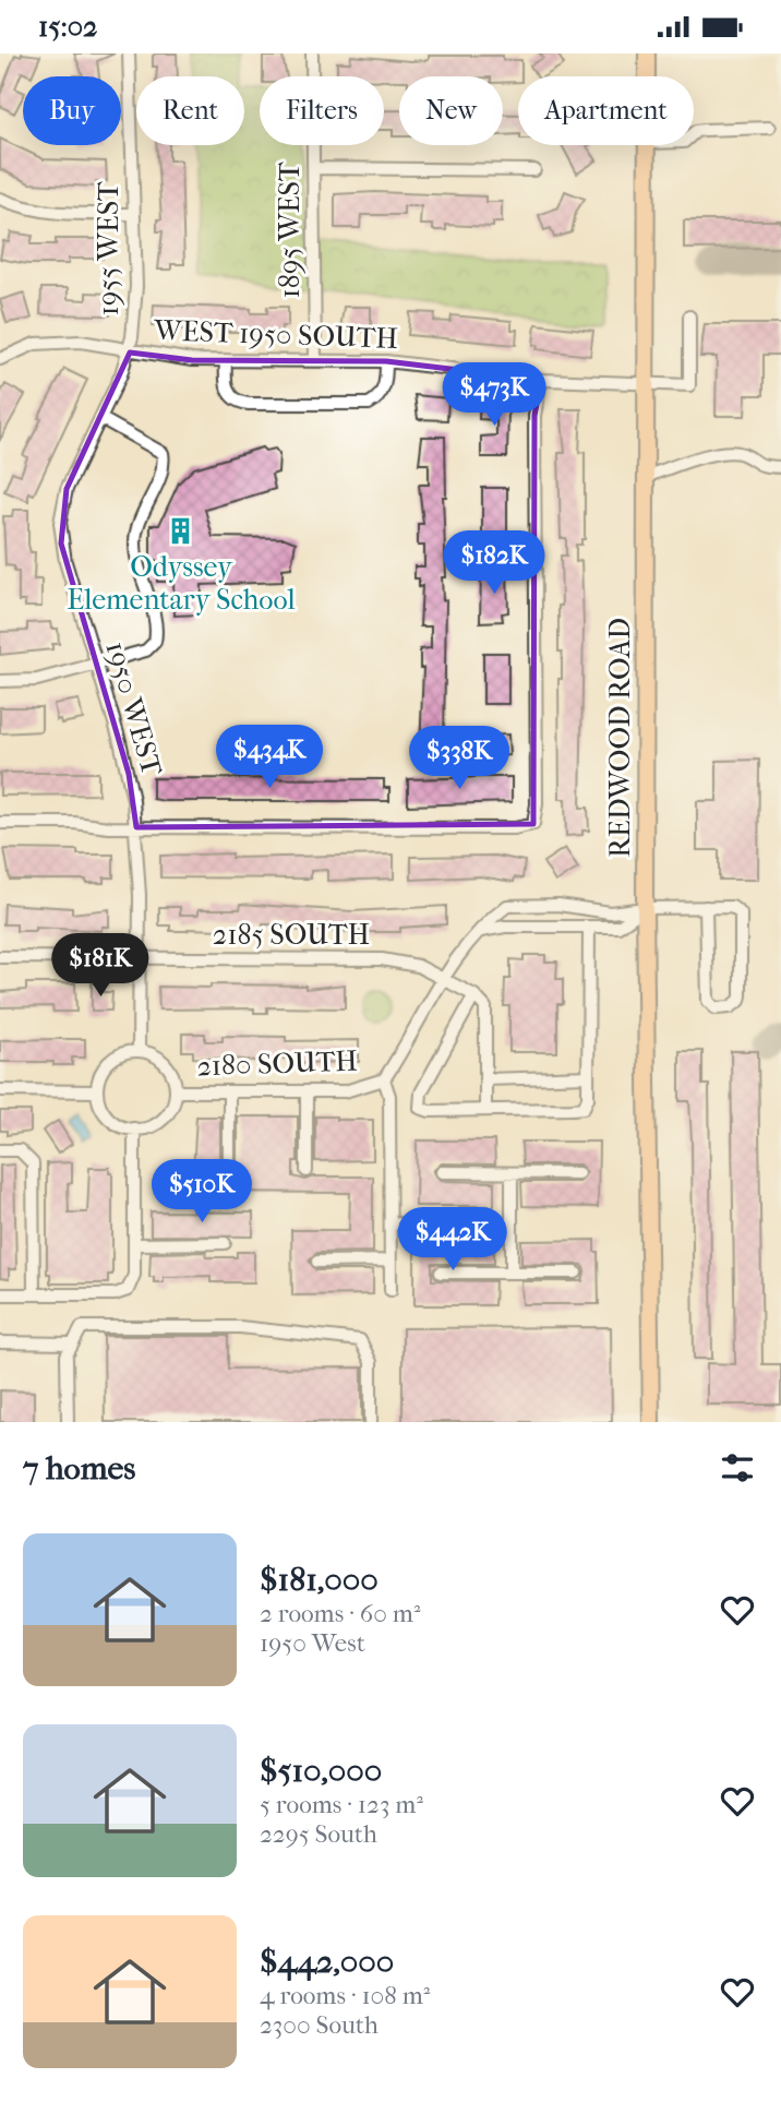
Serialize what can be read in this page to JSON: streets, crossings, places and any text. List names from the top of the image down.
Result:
{
  "streets": {
    "main road": ["REDWOOD ROAD"],
    "street": [
      "1895 WEST",
      "1955 WEST",
      "WEST 1950 SOUTH",
      "1950 WEST",
      "2185 SOUTH",
      "2180 SOUTH"
    ]
  },
  "crossings": [
    ["1895 WEST", "WEST 1950 SOUTH"],
    ["1955 WEST", "WEST 1950 SOUTH"],
    ["1955 WEST", "1950 WEST"],
    ["WEST 1950 SOUTH", "1950 WEST"],
    ["WEST 1950 SOUTH", "REDWOOD ROAD"],
    ["1950 WEST", "2185 SOUTH"],
    ["1950 WEST", "2180 SOUTH"],
    ["REDWOOD ROAD", "2180 SOUTH"],
    ["2185 SOUTH", "2180 SOUTH"]
  ],
  "places": {
    "building": ["Odyssey Elementary School"]
  },
  "page": {
    "status": "15:02",
    "chip": [
      "Buy",
      "Rent",
      "Filters",
      "New",
      "Apartment"
    ],
    "price": [
      "$473K",
      "$182K",
      "$434K",
      "$338K",
      "$181K",
      "$510K",
      "$442K"
    ],
    "heading": "7 homes",
    "list": [
      {
        "name": "$181,000",
        "note": "2 rooms · 60 m² · 1950 West"
      },
      {
        "name": "$510,000",
        "note": "5 rooms · 123 m² · 2295 South"
      },
      {
        "name": "$442,000",
        "note": "4 rooms · 108 m² · 2300 South"
      }
    ]
  }
}
